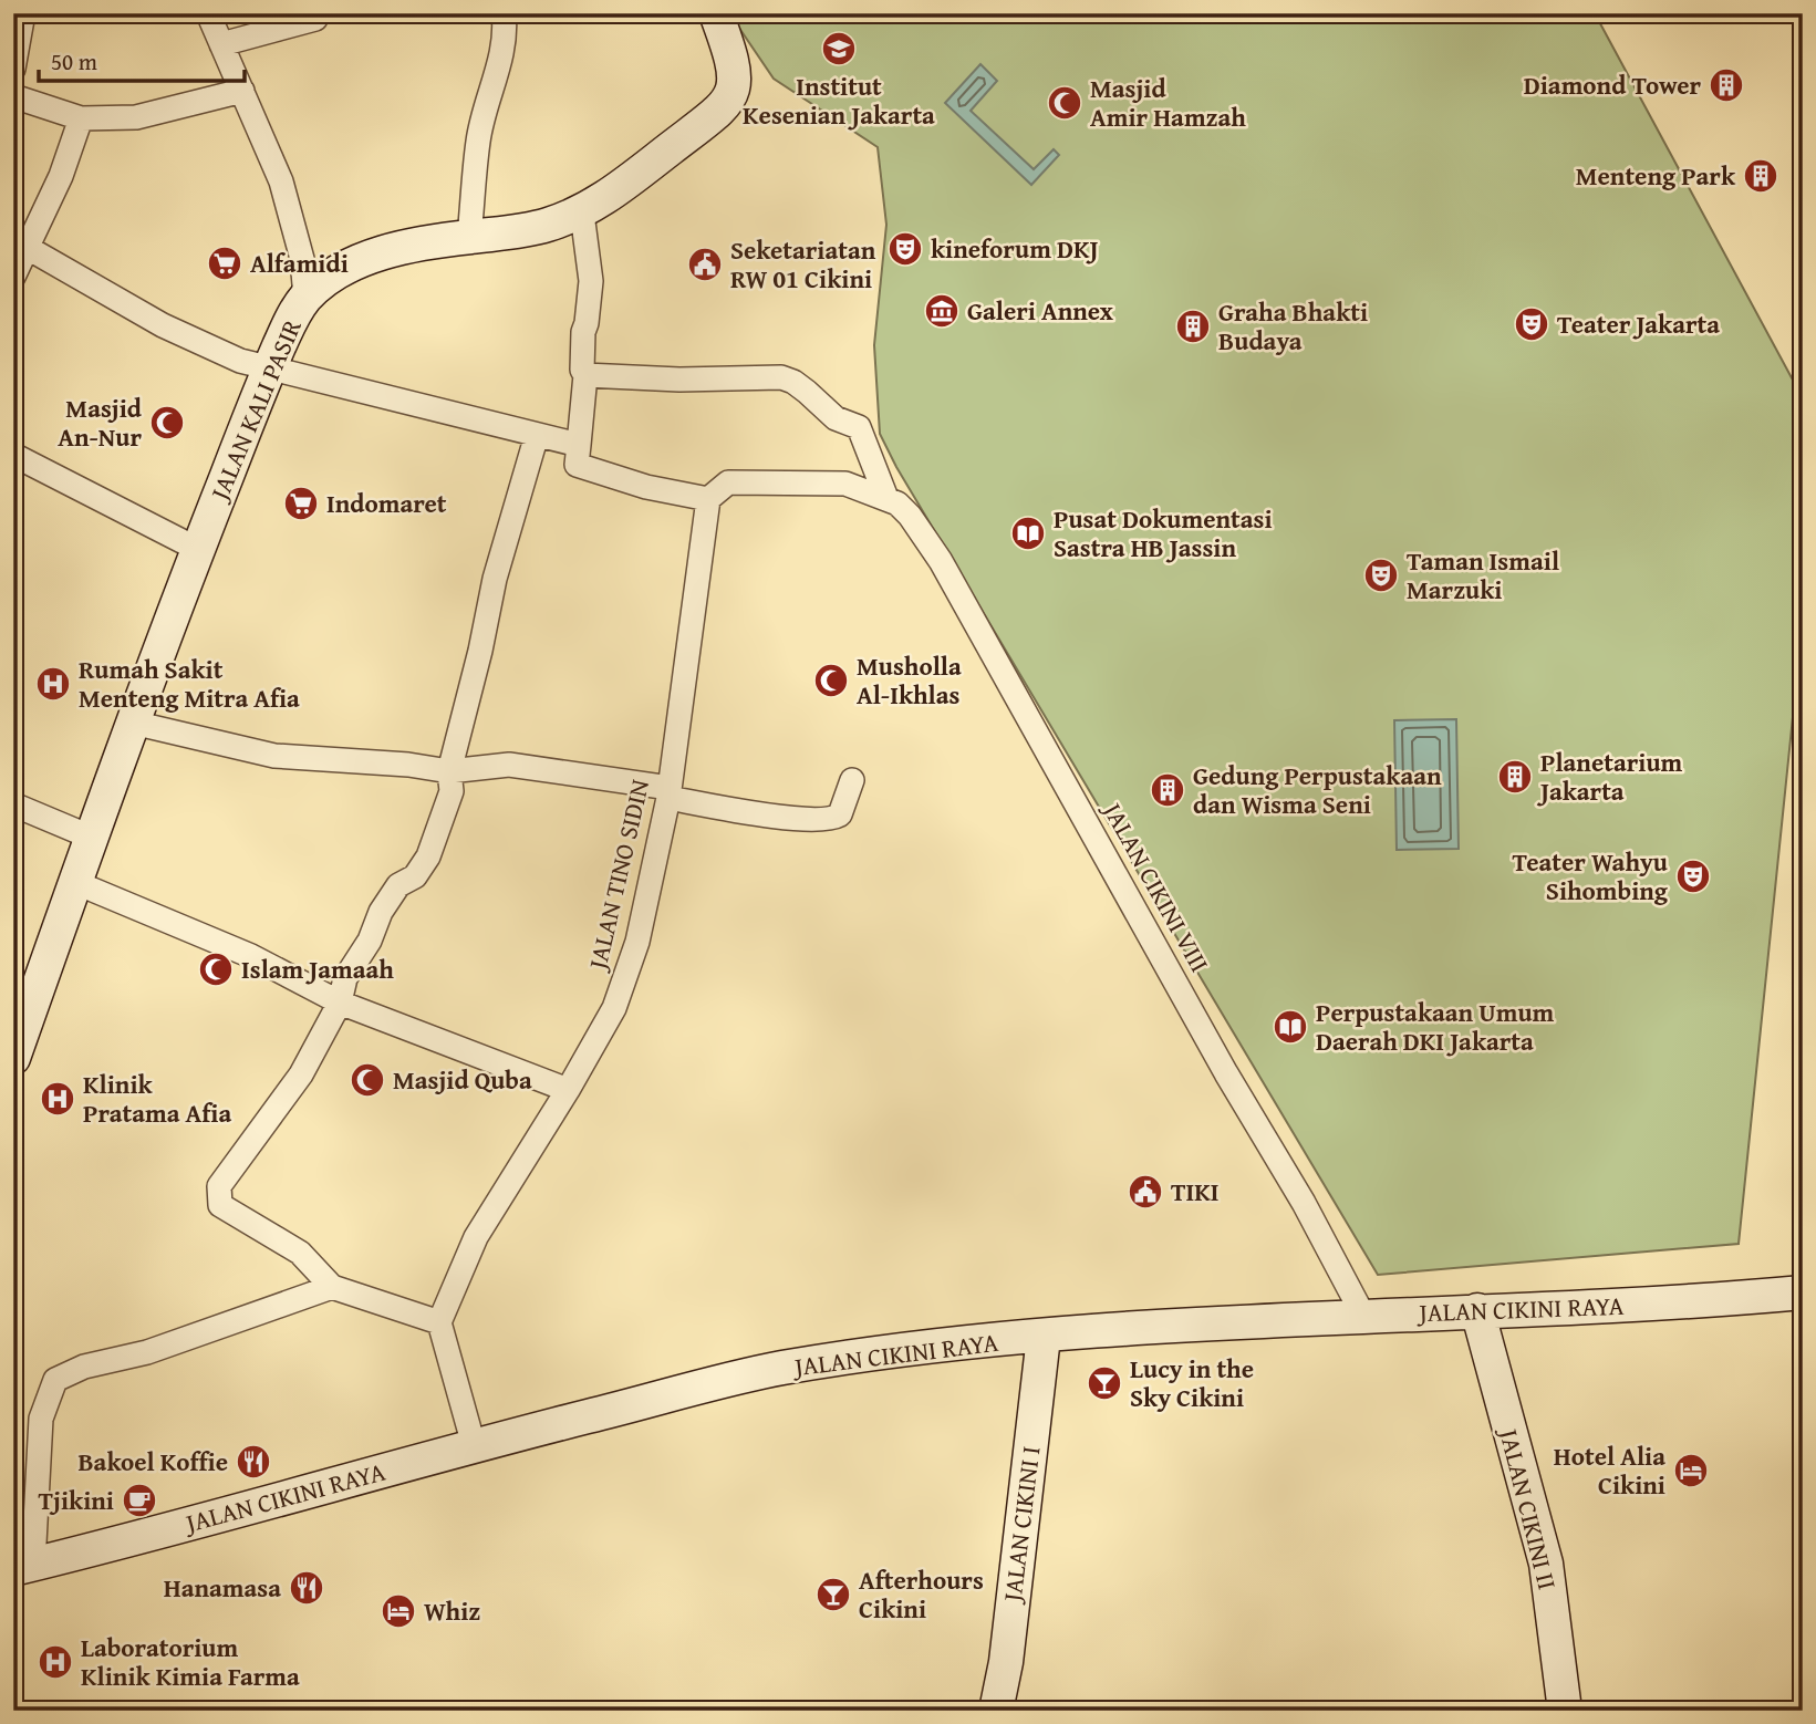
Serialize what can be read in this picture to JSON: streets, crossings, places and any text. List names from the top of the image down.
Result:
{
  "streets": {
    "street": [
      "JALAN KALI PASIR",
      "JALAN TINO SIDIN",
      "JALAN CIKINI VIII",
      "JALAN CIKINI RAYA",
      "JALAN CIKINI II",
      "JALAN CIKINI I"
    ]
  },
  "crossings": [
    ["JALAN CIKINI VIII", "JALAN CIKINI RAYA"],
    ["JALAN CIKINI RAYA", "JALAN CIKINI II"],
    ["JALAN CIKINI RAYA", "JALAN CIKINI I"]
  ],
  "places": {
    "school or university": ["Institut Kesenian Jakarta"],
    "building": [
      "Diamond Tower",
      "Menteng Park",
      "Graha Bhakti Budaya",
      "Planetarium Jakarta",
      "Gedung Perpustakaan dan Wisma Seni"
    ],
    "mosque": [
      "Masjid Amir Hamzah",
      "Masjid An-Nur",
      "Musholla Al-Ikhlas",
      "Islam Jamaah",
      "Masjid Quba"
    ],
    "theatre": [
      "kineforum DKJ",
      "Teater Jakarta",
      "Taman Ismail Marzuki",
      "Teater Wahyu Sihombing"
    ],
    "supermarket": ["Alfamidi", "Indomaret"],
    "public building": ["Seketariatan RW 01 Cikini", "TIKI"],
    "museum": ["Galeri Annex"],
    "library": ["Pusat Dokumentasi Sastra HB Jassin", "Perpustakaan Umum Daerah DKI Jakarta"],
    "hospital": ["Rumah Sakit Menteng Mitra Afia", "Klinik Pratama Afia", "Laboratorium Klinik Kimia Farma"],
    "bar": ["Lucy in the Sky Cikini", "Afterhours Cikini"],
    "restaurant": ["Bakoel Koffie", "Hanamasa"],
    "hotel": ["Hotel Alia Cikini", "Whiz"],
    "cafe": ["Tjikini"]
  },
  "scale_bar": "50 m"
}
